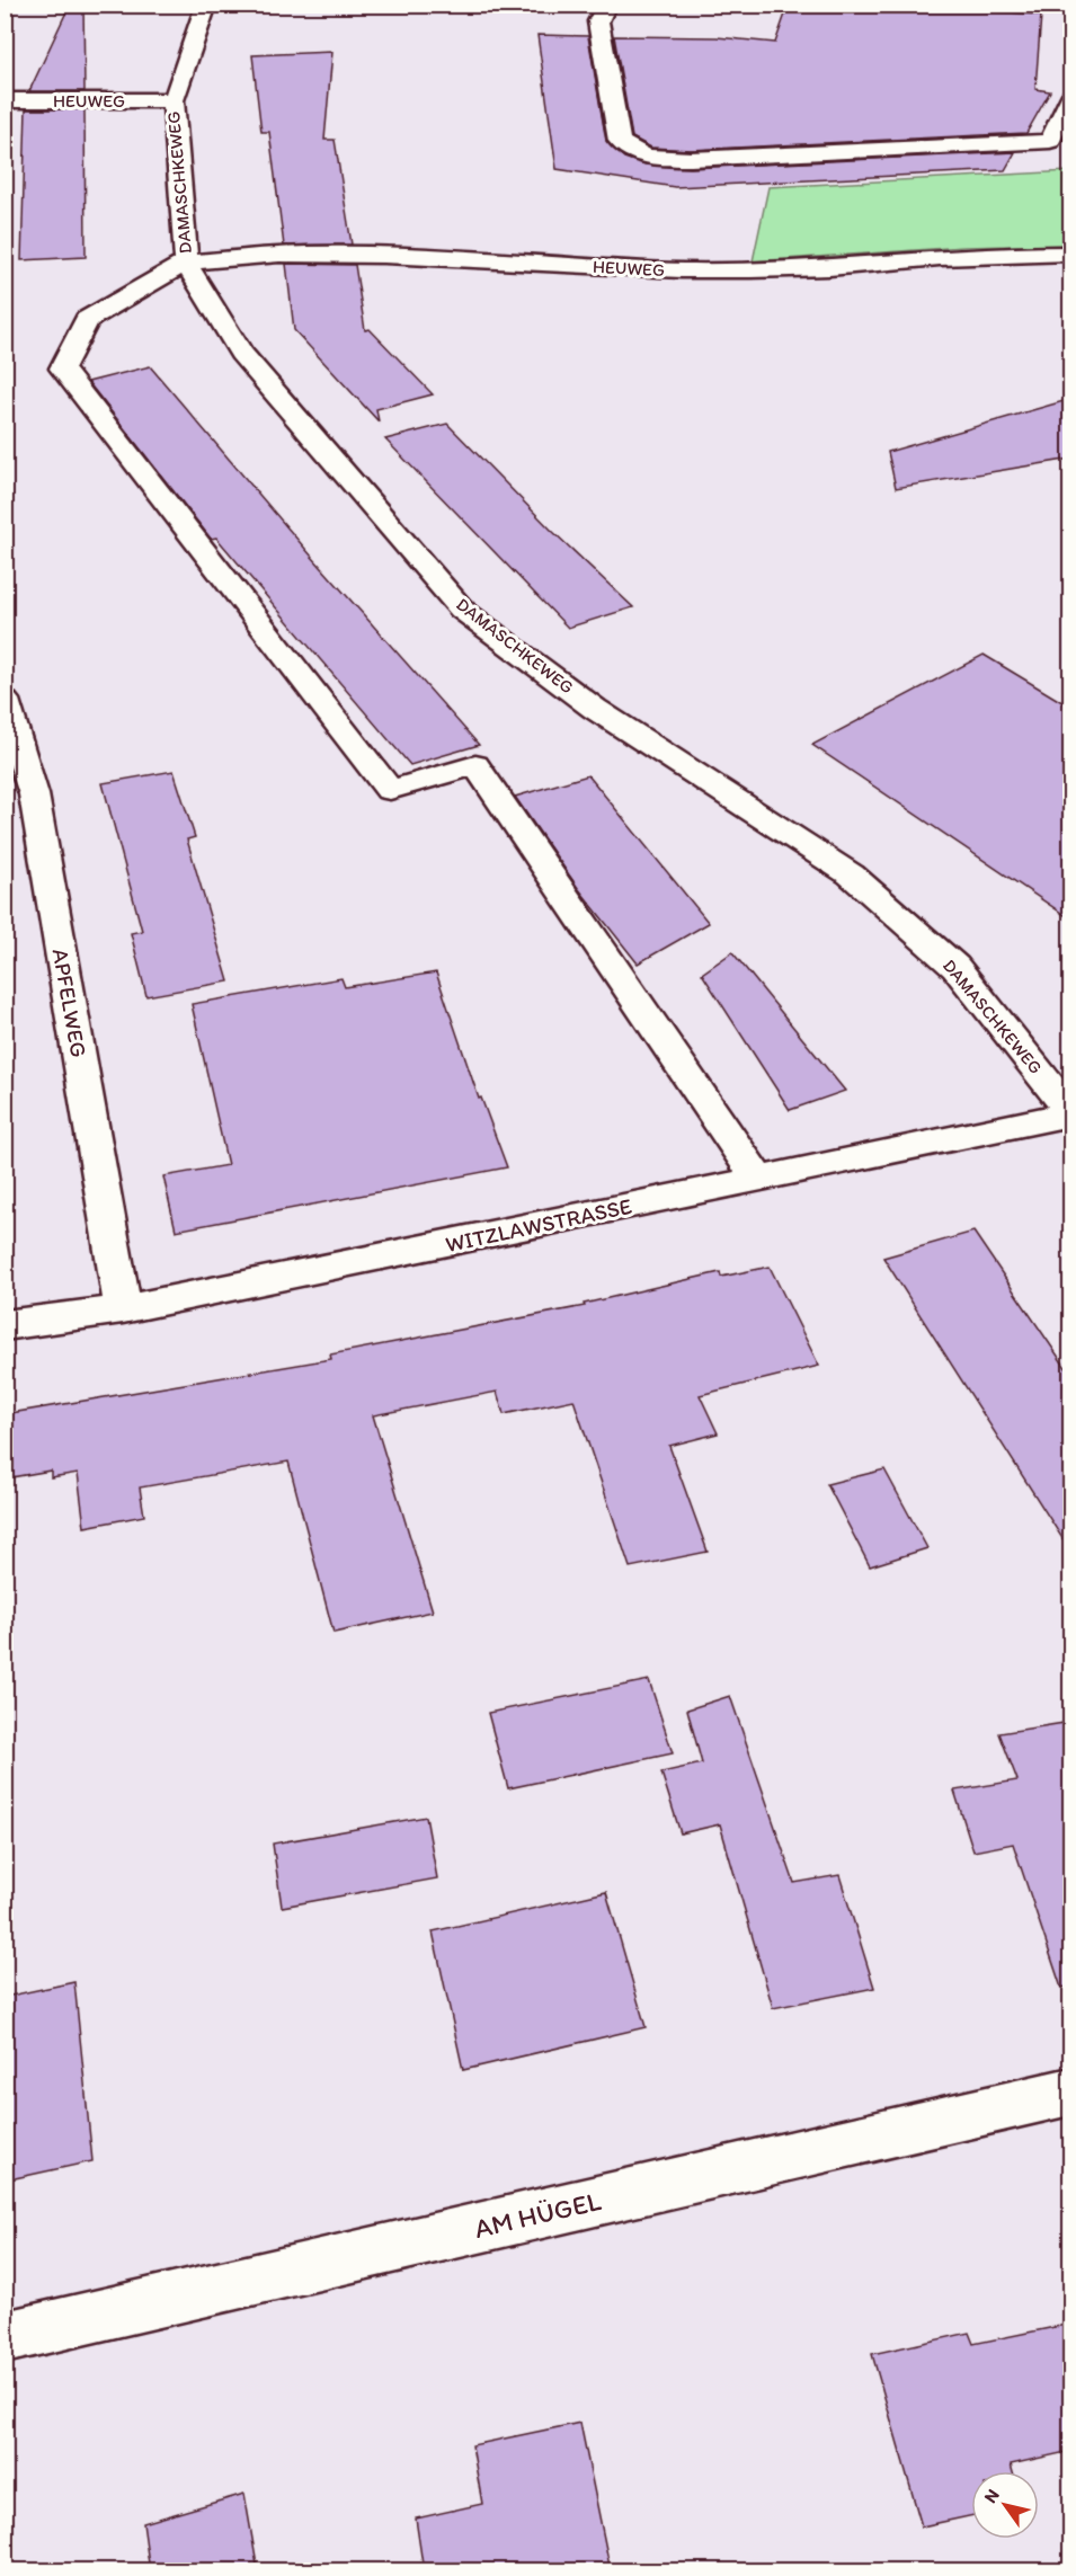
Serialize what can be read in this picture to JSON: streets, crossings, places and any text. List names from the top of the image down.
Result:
{
  "streets": {
    "street": [
      "HEUWEG",
      "DAMASCHKEWEG",
      "APFELWEG",
      "WITZLAWSTRASSE",
      "AM HÜGEL"
    ]
  },
  "crossings": [
    ["HEUWEG", "DAMASCHKEWEG"],
    ["DAMASCHKEWEG", "WITZLAWSTRASSE"],
    ["APFELWEG", "WITZLAWSTRASSE"]
  ],
  "north": "top left"
}
